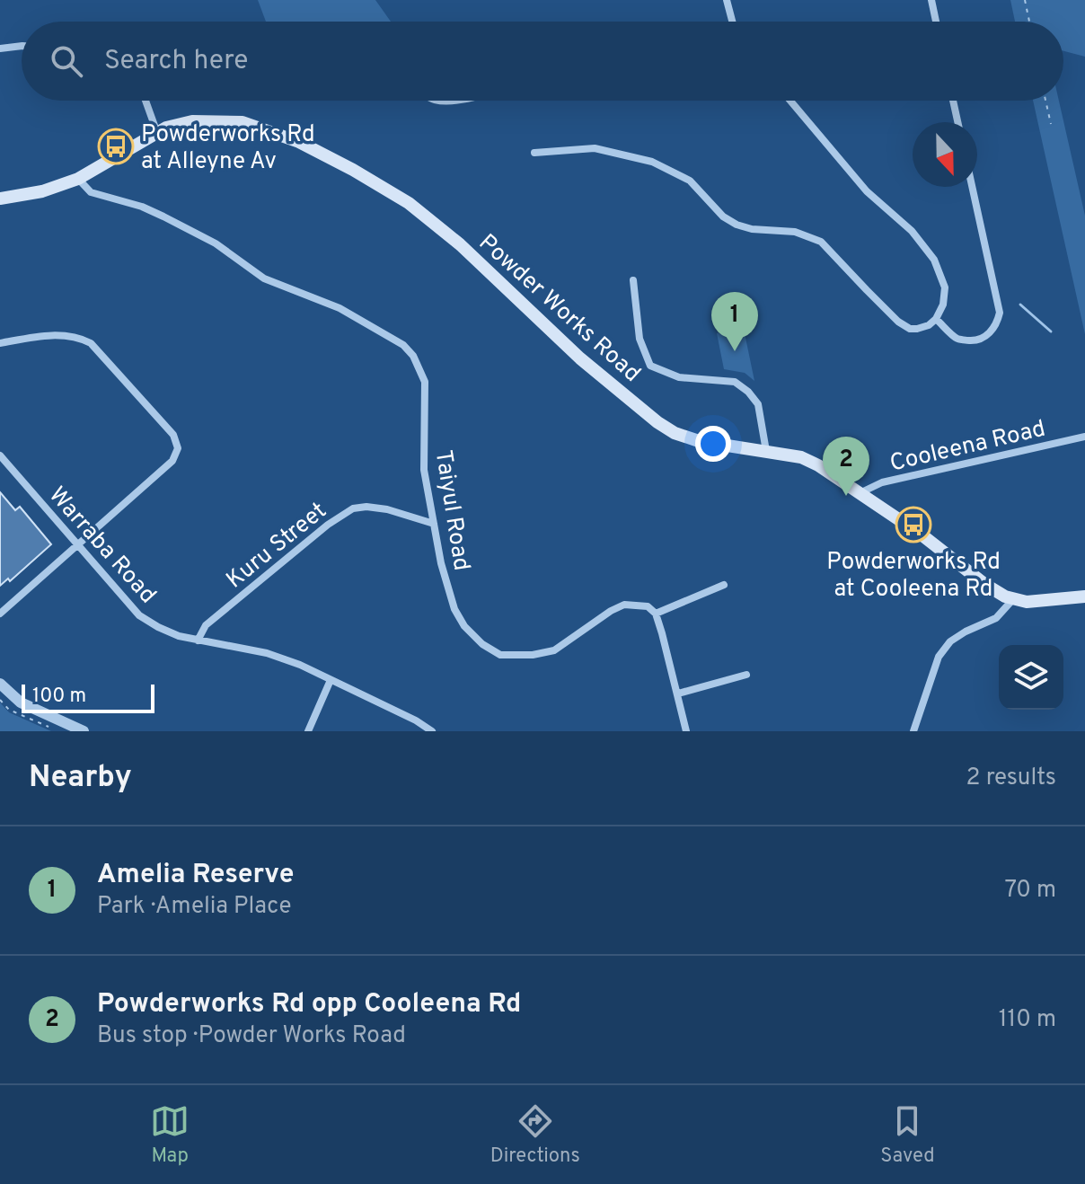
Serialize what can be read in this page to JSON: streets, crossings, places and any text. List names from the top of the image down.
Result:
{
  "streets": {
    "main road": ["Powder Works Road"],
    "street": [
      "Cooleena Road",
      "Taiyul Road",
      "Warraba Road",
      "Kuru Street"
    ]
  },
  "crossings": [
    ["Powder Works Road", "Cooleena Road"],
    ["Powder Works Road", "Taiyul Road"],
    ["Taiyul Road", "Kuru Street"],
    ["Warraba Road", "Kuru Street"]
  ],
  "places": {
    "bus stop": ["Powderworks Rd at Alleyne Av", "Powderworks Rd at Cooleena Rd"]
  },
  "scale_bar": "100 m",
  "north": "bottom",
  "page": {
    "search": "Search here",
    "pins": ["1", "2"],
    "scale": "100 m",
    "heading": ["Nearby", "2 results"],
    "list": [
      {
        "mark": "1",
        "name": "Amelia Reserve",
        "note": "Park · Amelia Place",
        "value": "70 m"
      },
      {
        "mark": "2",
        "name": "Powderworks Rd opp Cooleena Rd",
        "note": "Bus stop · Powder Works Road",
        "value": "110 m"
      }
    ],
    "nav": ["Map", "Directions", "Saved"]
  }
}
